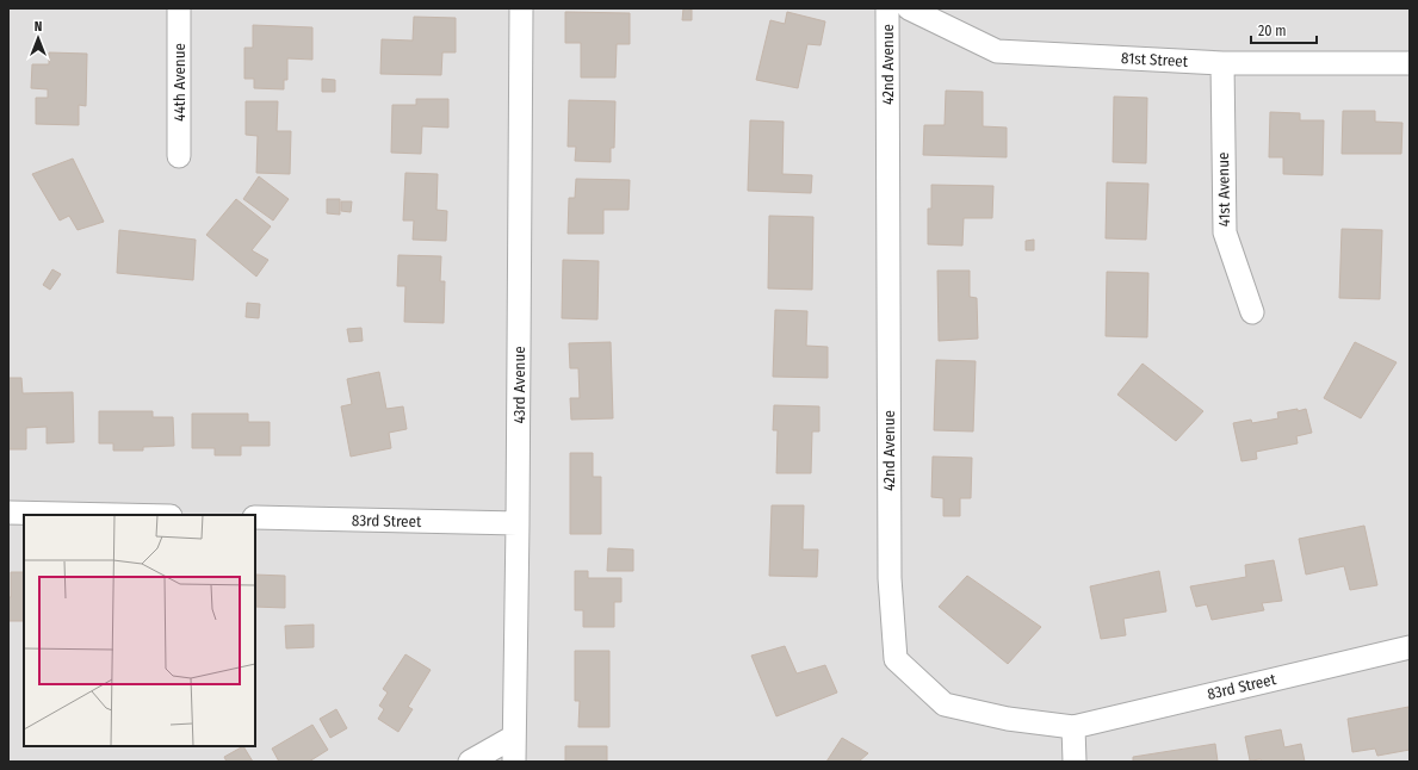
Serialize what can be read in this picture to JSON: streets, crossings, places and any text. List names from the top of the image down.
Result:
{
  "streets": {
    "street": [
      "81st Street",
      "42nd Avenue",
      "44th Avenue",
      "41st Avenue",
      "43rd Avenue",
      "83rd Street"
    ]
  },
  "crossings": [
    ["81st Street", "41st Avenue"],
    ["42nd Avenue", "83rd Street"],
    ["43rd Avenue", "83rd Street"]
  ],
  "scale_bar": "20 m",
  "north": "top"
}
